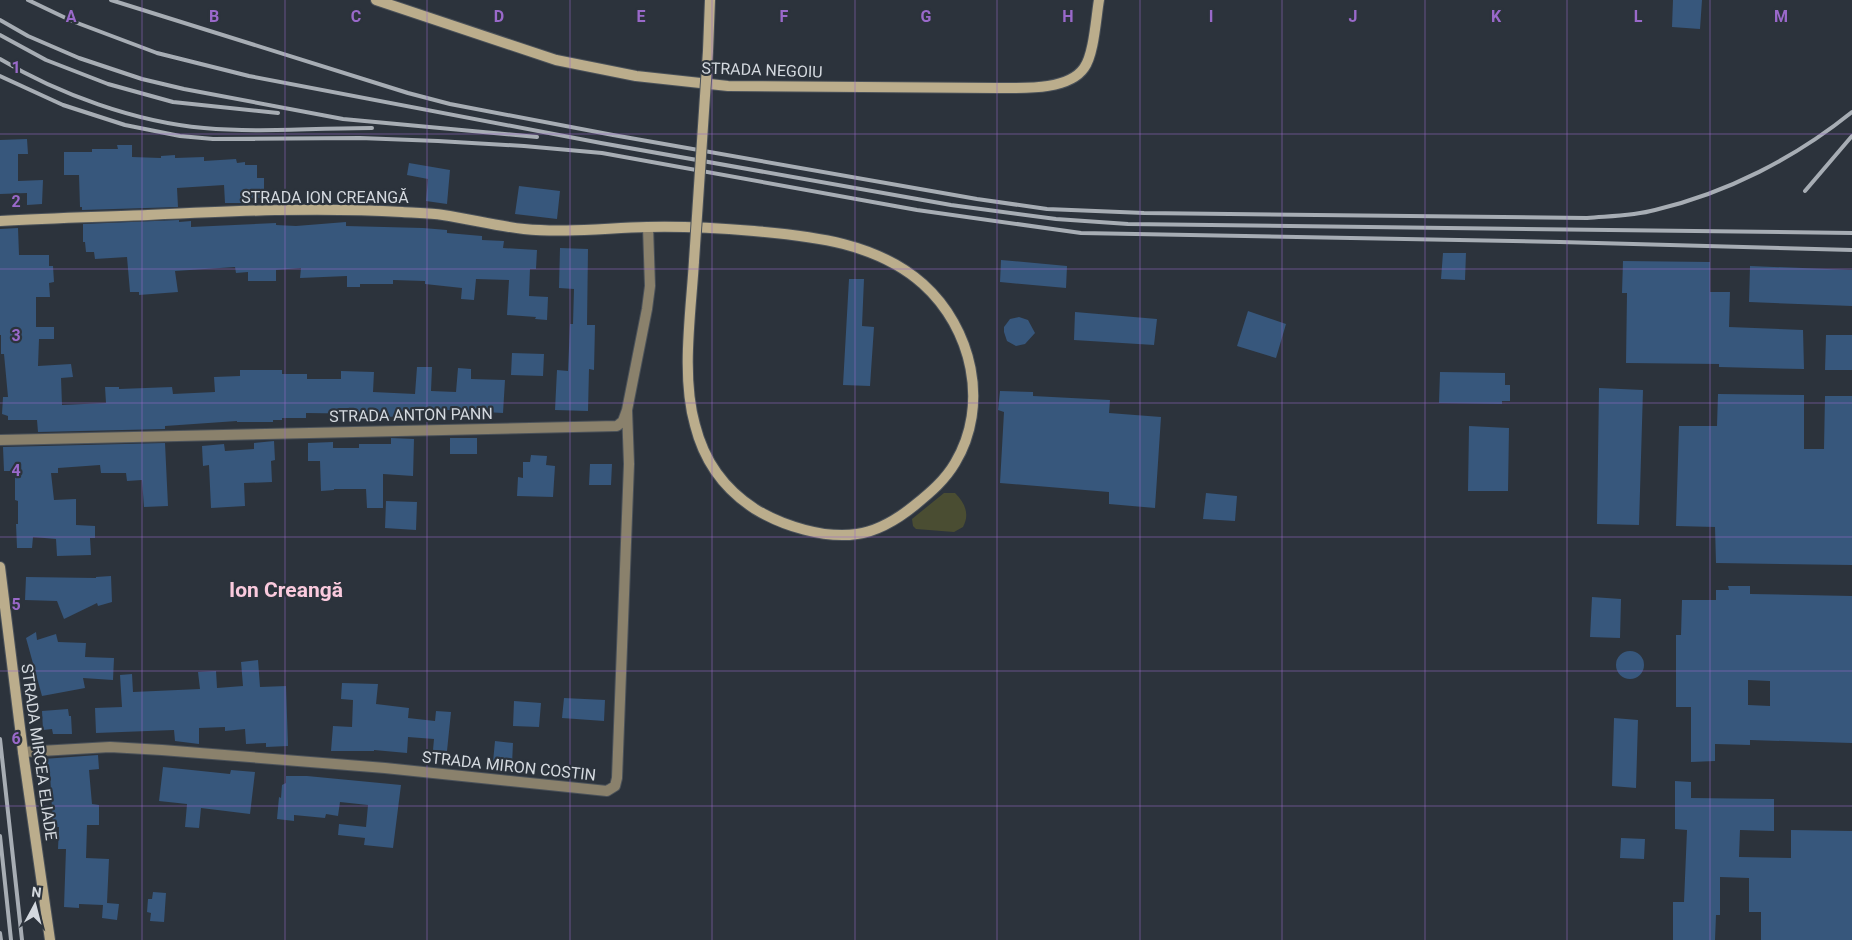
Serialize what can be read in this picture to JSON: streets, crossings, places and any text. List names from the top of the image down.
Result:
{
  "streets": {
    "main road": ["STRADA NEGOIU", "STRADA ION CREANGĂ", "STRADA MIRCEA ELIADE"],
    "street": ["STRADA ANTON PANN", "STRADA MIRON COSTIN"]
  },
  "crossings": [
    ["STRADA ION CREANGĂ", "STRADA ANTON PANN"],
    ["STRADA ANTON PANN", "STRADA MIRON COSTIN"],
    ["STRADA MIRCEA ELIADE", "STRADA MIRON COSTIN"]
  ],
  "districts": ["Ion Creangă"],
  "north": "top",
  "grid": {
    "columns": [
      "A",
      "B",
      "C",
      "D",
      "E",
      "F",
      "G",
      "H",
      "I",
      "J",
      "K",
      "L",
      "M"
    ],
    "rows": [
      "1",
      "2",
      "3",
      "4",
      "5",
      "6"
    ]
  }
}
